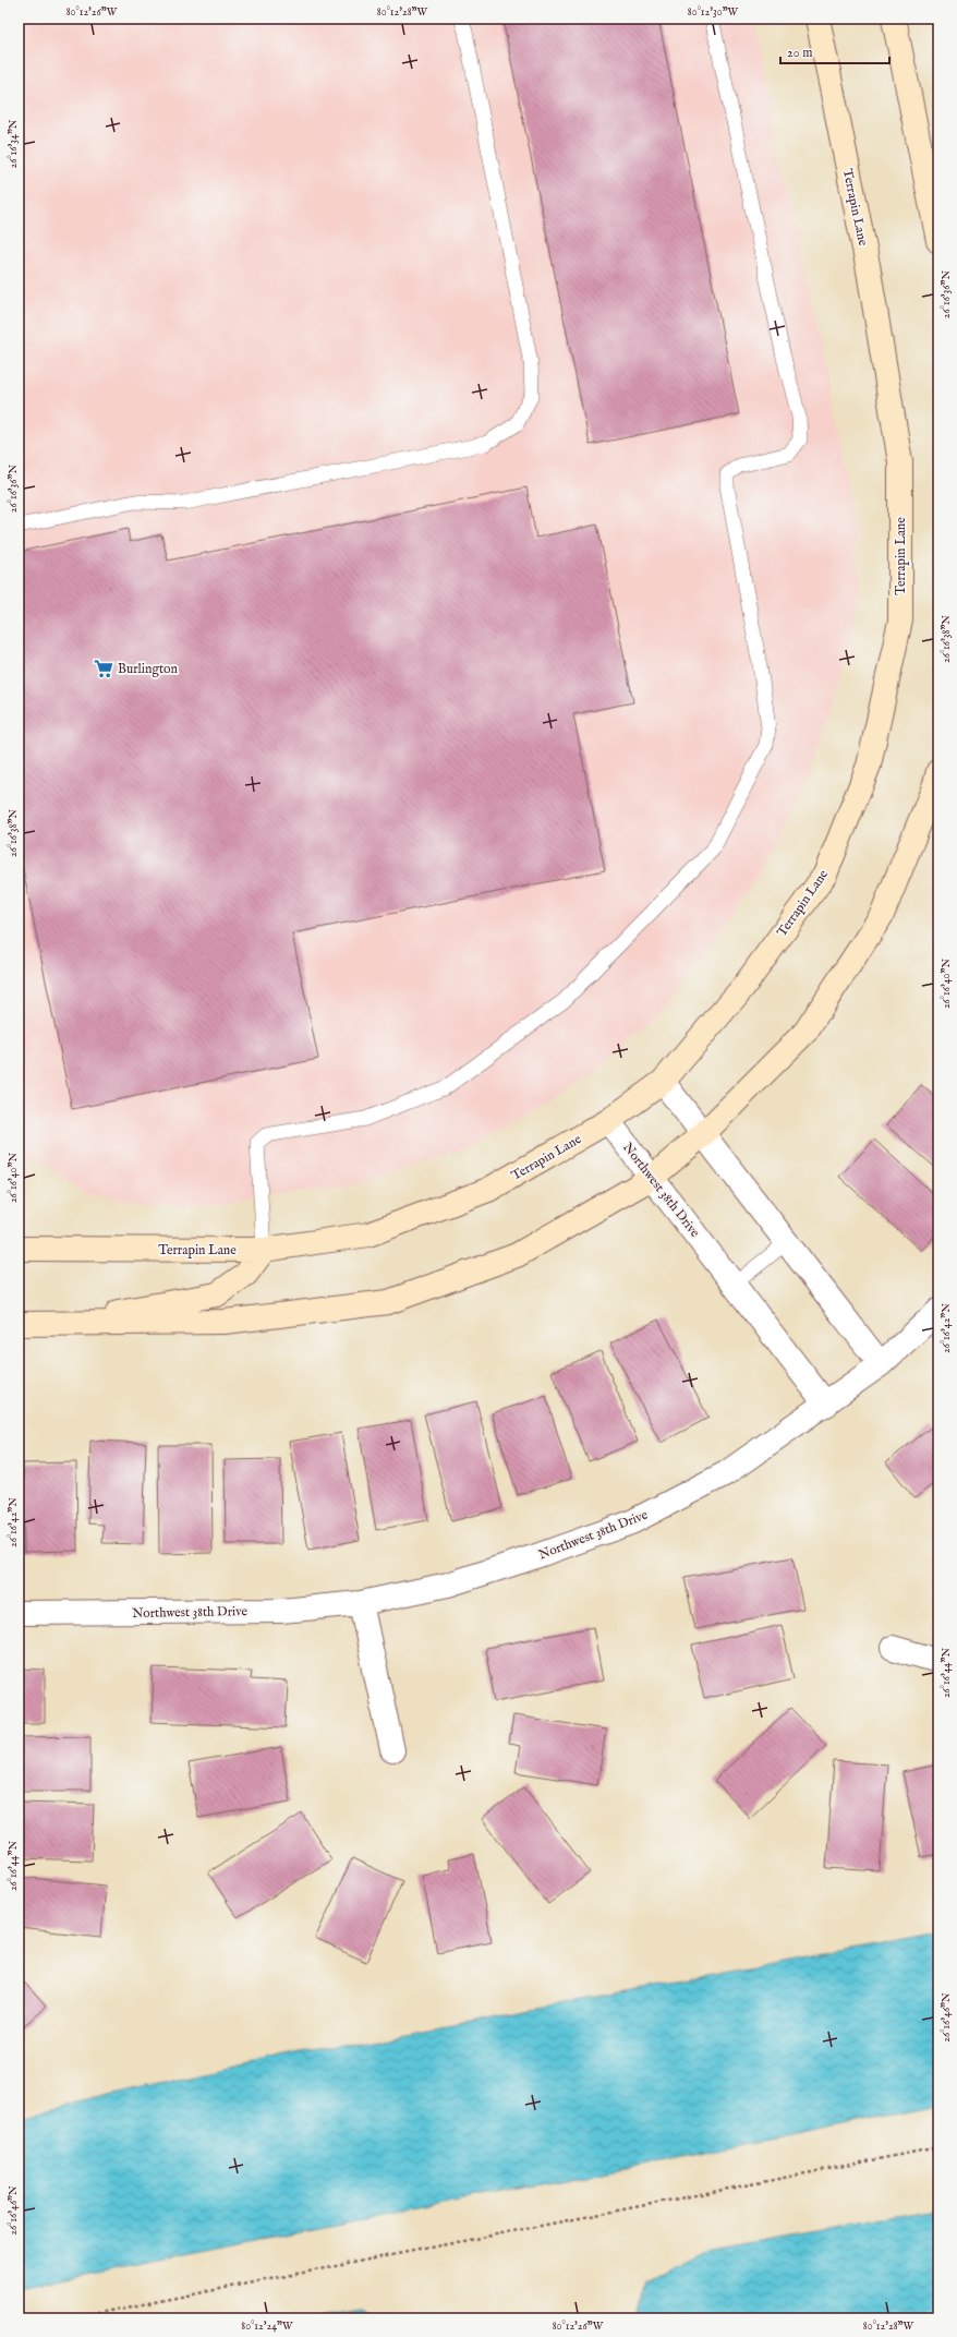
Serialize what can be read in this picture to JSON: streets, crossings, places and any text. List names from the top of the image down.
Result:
{
  "streets": {
    "street": ["Terrapin Lane", "Northwest 38th Drive"]
  },
  "crossings": [
    ["Terrapin Lane", "Northwest 38th Drive"]
  ],
  "places": {
    "supermarket": ["Burlington"]
  },
  "scale_bar": "20 m",
  "coordinates": [
    "80°12'26\"W",
    "80°12'28\"W",
    "80°12'30\"W",
    "26°16'34\"N",
    "26°16'36\"N",
    "26°16'38\"N",
    "26°16'40\"N",
    "26°16'42\"N",
    "26°16'44\"N",
    "26°16'46\"N",
    "80°12'24\"W"
  ]
}
